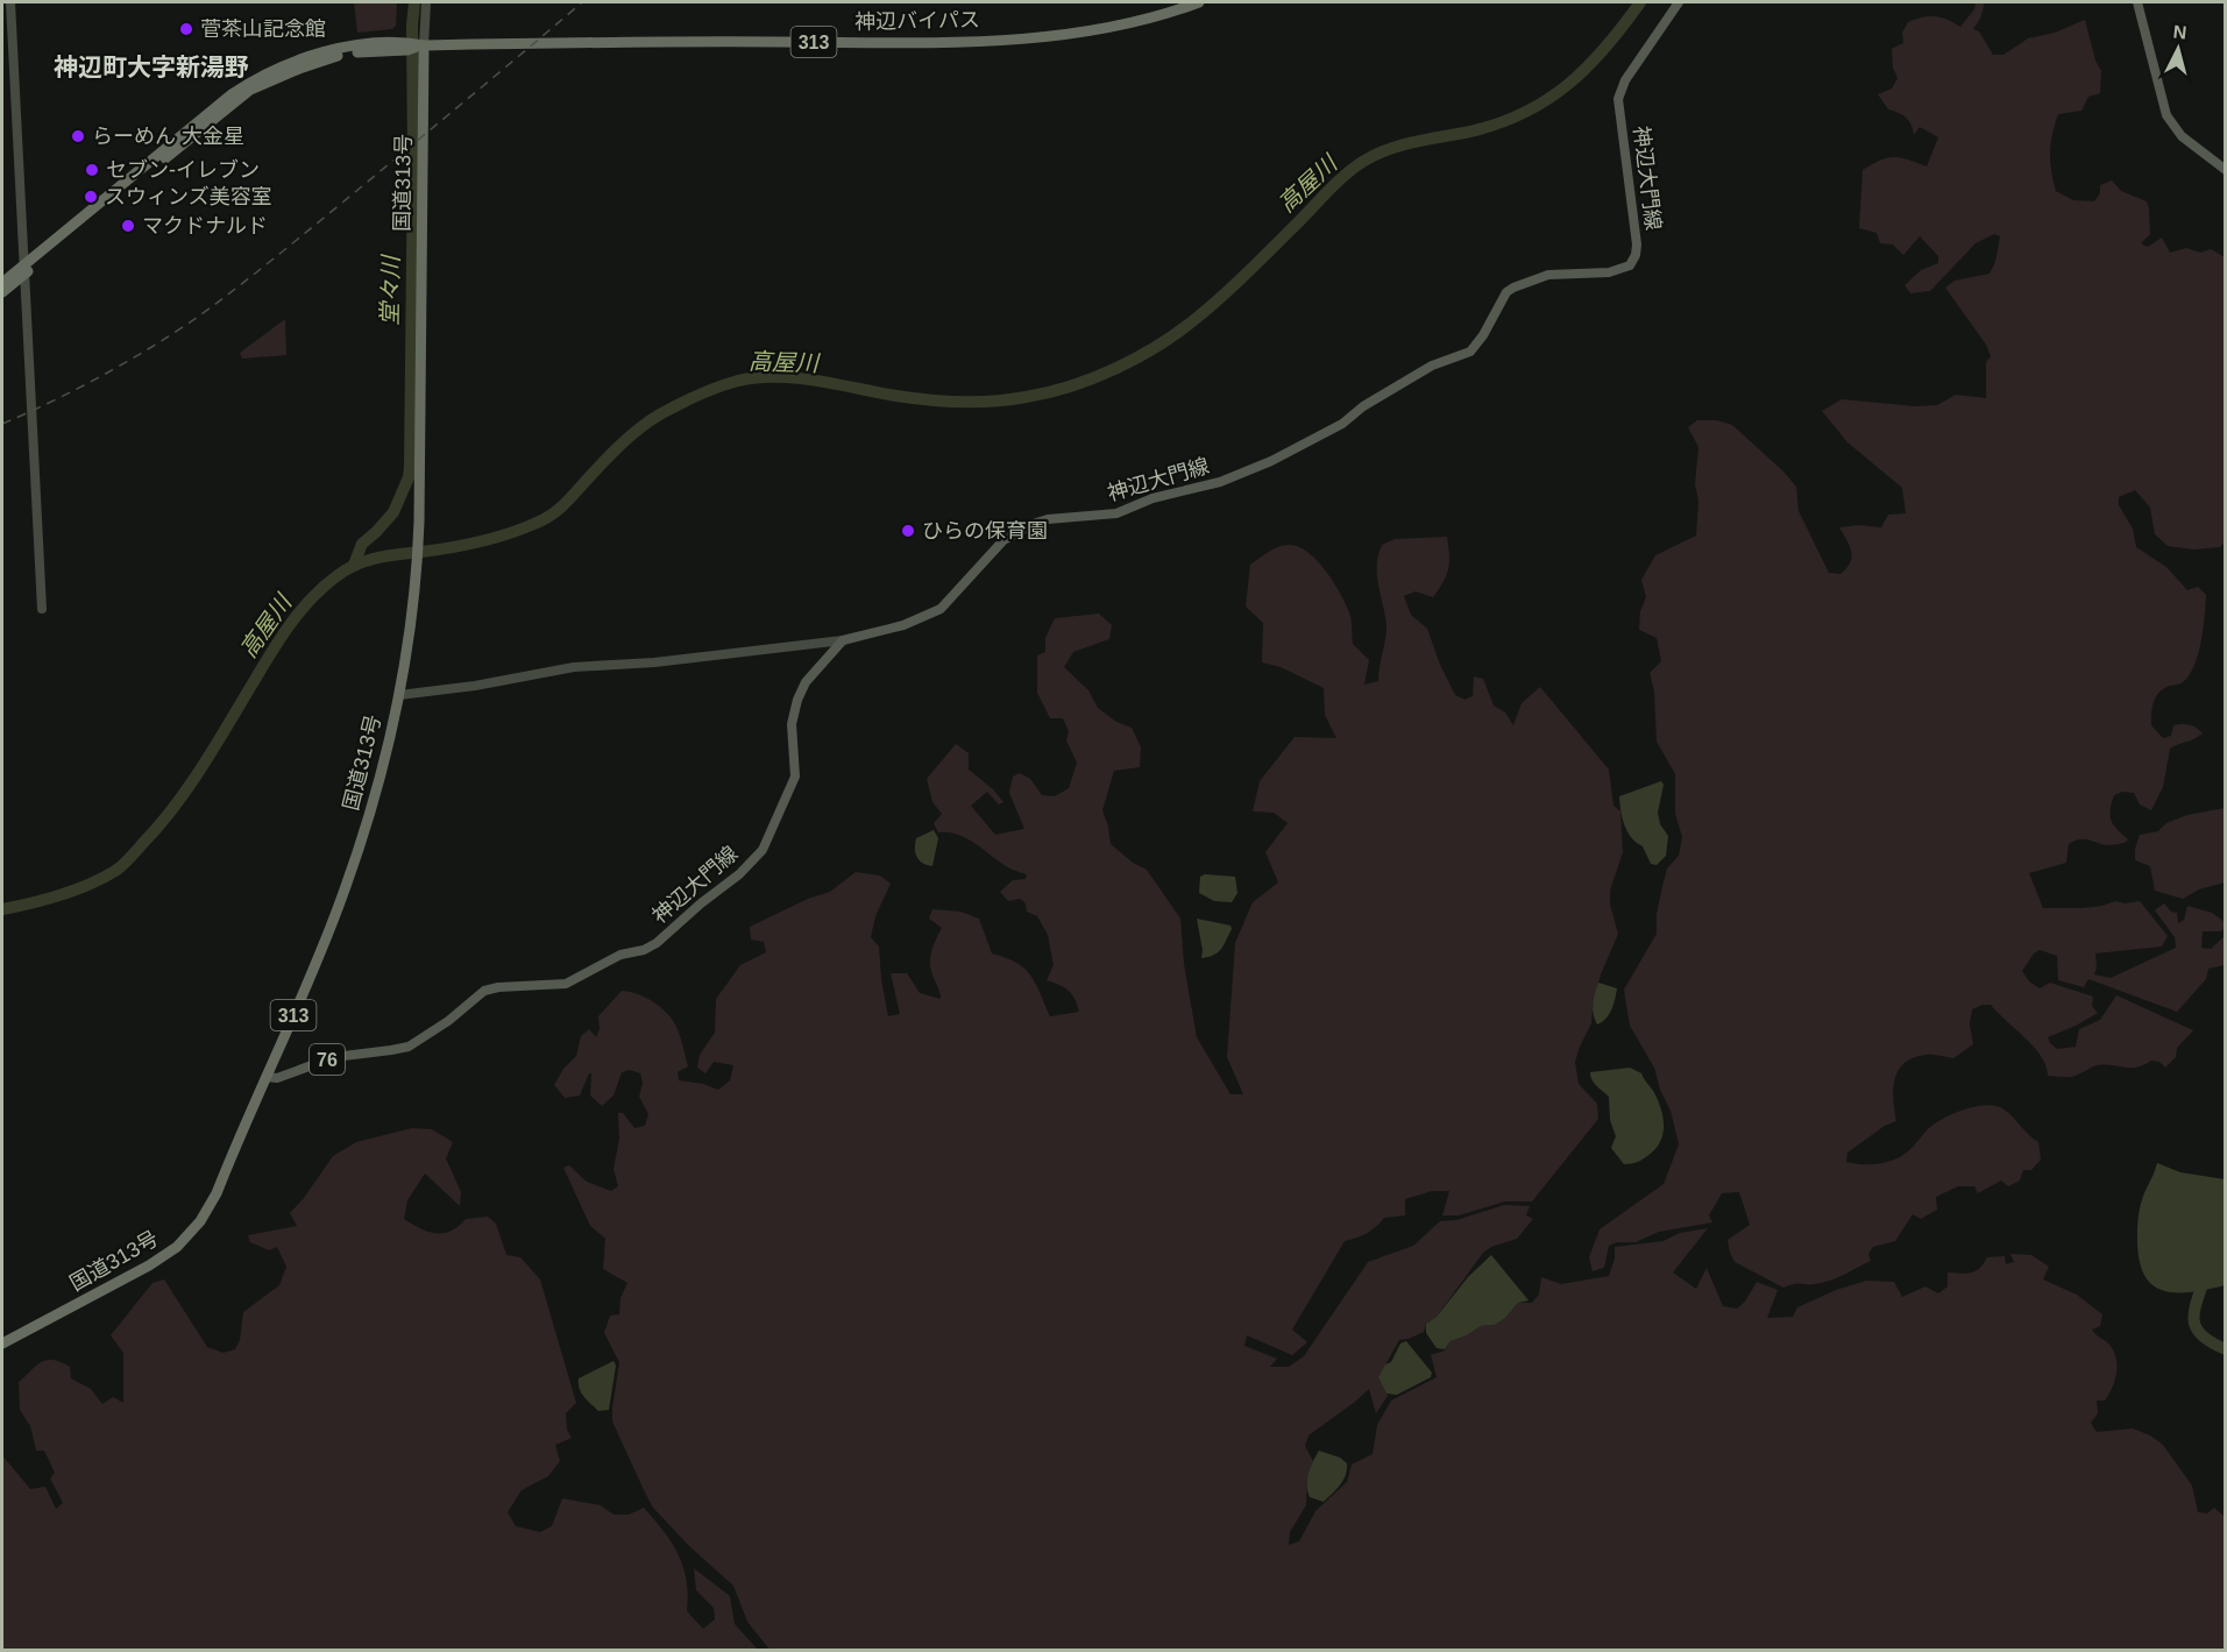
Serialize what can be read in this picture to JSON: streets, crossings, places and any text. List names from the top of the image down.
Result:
{
  "streets": {
    "highway": ["神辺バイパス", "313", "国道313号"],
    "main road": ["神辺大門線", "76"]
  },
  "crossings": [
    ["神辺バイパス", "国道313号"],
    ["神辺大門線", "国道313号"]
  ],
  "districts": ["神辺町大字新湯野"],
  "water": ["高屋川", "堂々川"],
  "places": [
    "菅茶山記念館",
    "らーめん 大金星",
    "セブン-イレブン",
    "スウィンズ美容室",
    "マクドナルド",
    "ひらの保育園"
  ],
  "north": "top"
}
